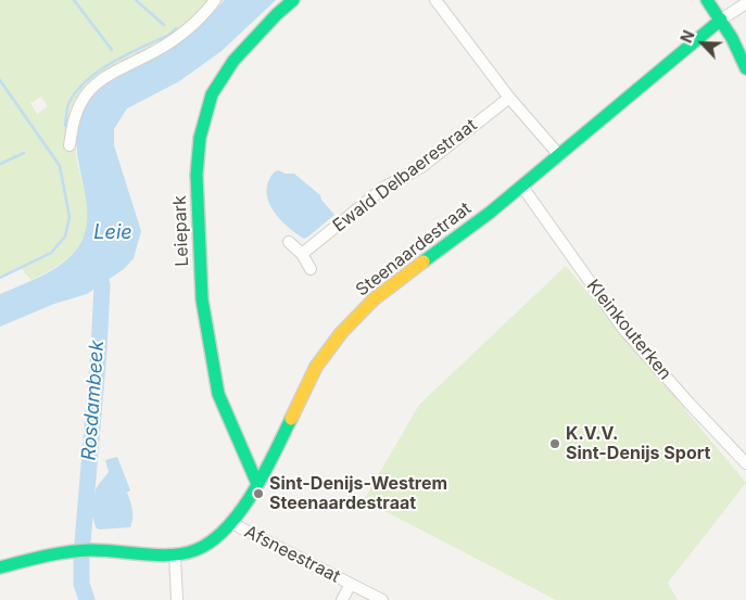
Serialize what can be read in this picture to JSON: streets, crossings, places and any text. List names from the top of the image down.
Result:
{
  "streets": {
    "street": [
      "Ewald Delbaerestraat",
      "Leiepark",
      "Steenaardestraat",
      "Kleinkouterken",
      "Afsneestraat"
    ]
  },
  "crossings": [
    ["Leiepark", "Steenaardestraat"],
    ["Steenaardestraat", "Kleinkouterken"],
    ["Steenaardestraat", "Afsneestraat"]
  ],
  "water": ["Leie", "Rosdambeek"],
  "places": ["K.V.V. Sint-Denijs Sport", "Sint-Denijs-Westrem Steenaardestraat"],
  "north": "top left"
}
